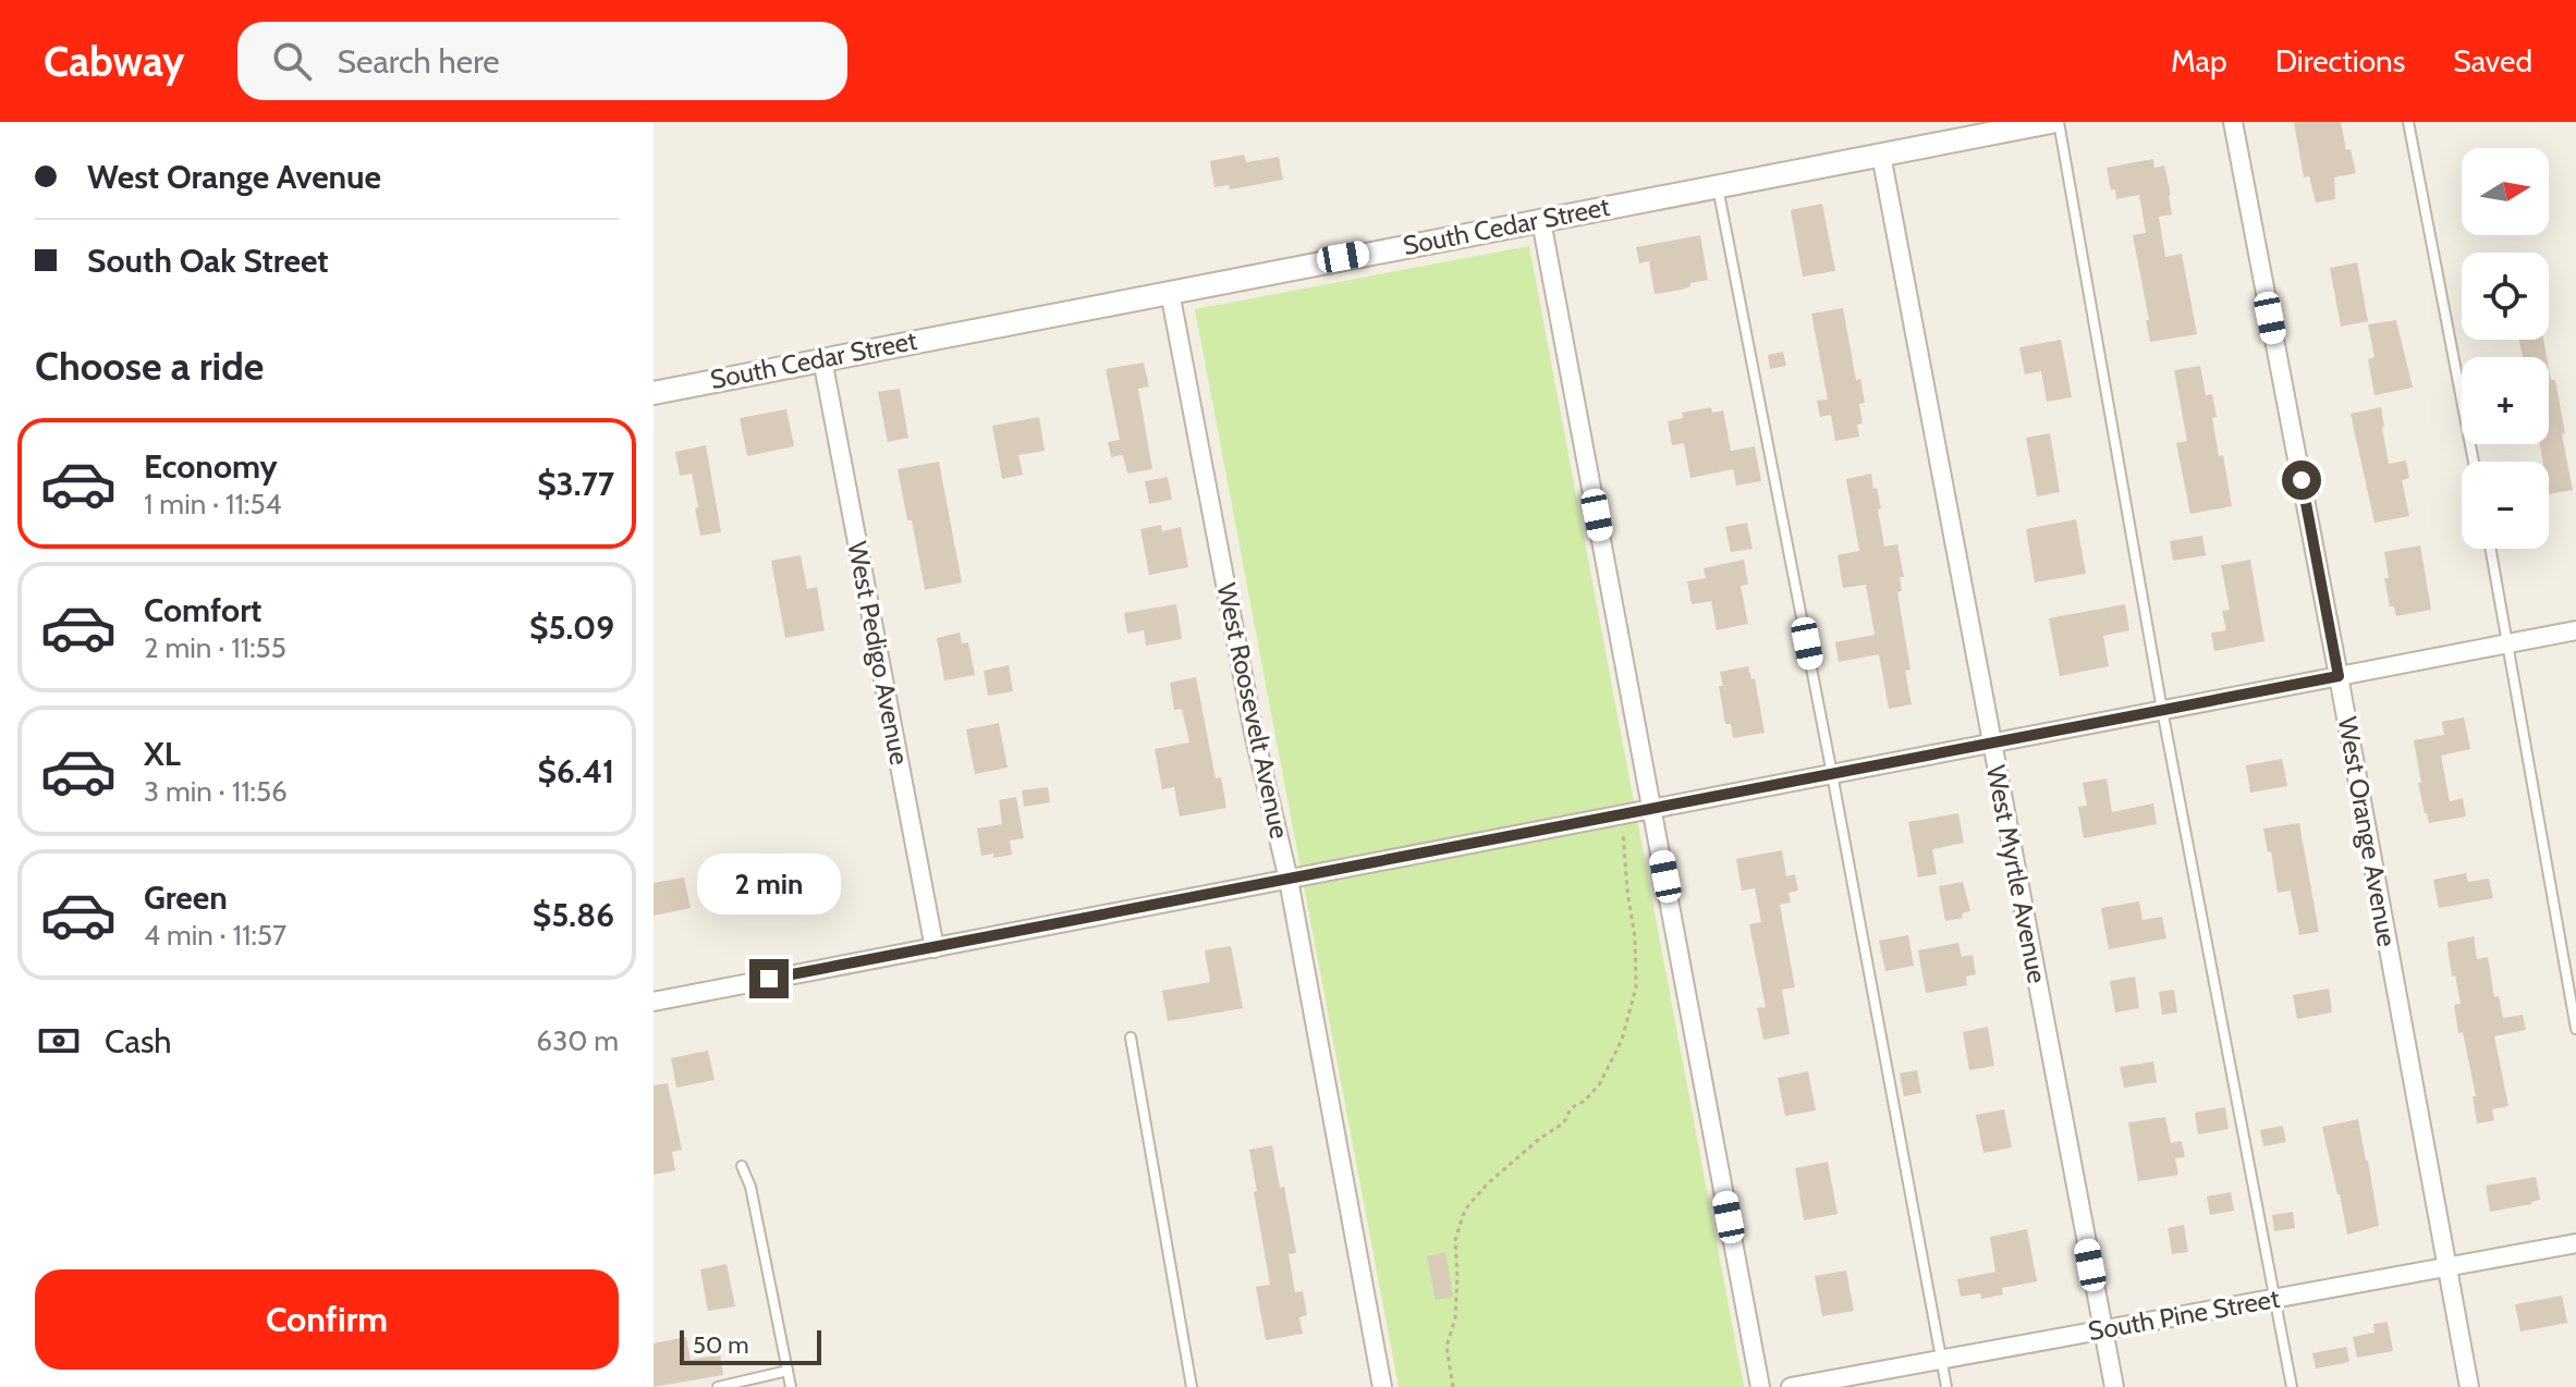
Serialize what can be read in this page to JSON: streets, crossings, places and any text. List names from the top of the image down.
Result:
{
  "streets": {
    "street": [
      "South Cedar Street",
      "West Pedigo Avenue",
      "West Roosevelt Avenue",
      "West Orange Avenue",
      "West Myrtle Avenue",
      "South Pine Street"
    ]
  },
  "crossings": [
    ["South Cedar Street", "West Pedigo Avenue"],
    ["South Cedar Street", "West Roosevelt Avenue"],
    ["South Cedar Street", "West Myrtle Avenue"],
    ["West Orange Avenue", "South Pine Street"],
    ["West Myrtle Avenue", "South Pine Street"]
  ],
  "scale_bar": "50 m",
  "north": "right",
  "page": {
    "header": "Cabway",
    "search": "Search here",
    "nav": ["Map", "Directions", "Saved"],
    "banner": ["West Orange Avenue", "South Oak Street"],
    "map_buttons": ["+", "−"],
    "heading": "Choose a ride",
    "list": [
      {
        "name": "Economy",
        "note": "1 min · 11:54",
        "value": "$3.77"
      },
      {
        "name": "Comfort",
        "note": "2 min · 11:55",
        "value": "$5.09"
      },
      {
        "name": "XL",
        "note": "3 min · 11:56",
        "value": "$6.41"
      },
      {
        "name": "Green",
        "note": "4 min · 11:57",
        "value": "$5.86"
      }
    ],
    "bubble": "2 min",
    "pay": ["Cash", "630 m"],
    "buttons": "Confirm",
    "scale": "50 m"
  }
}
